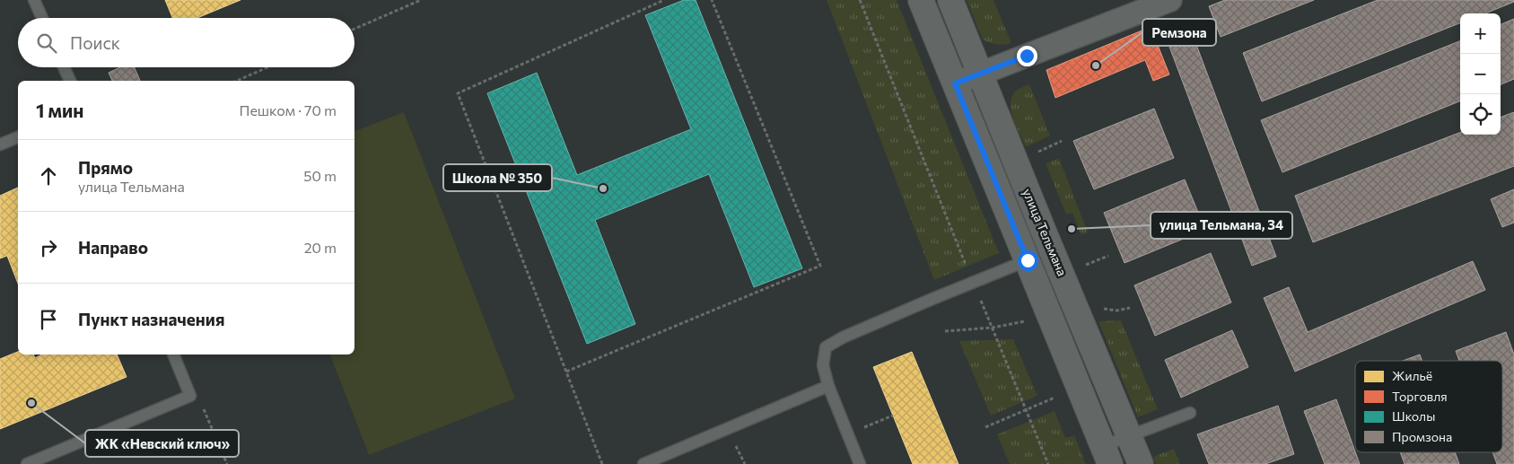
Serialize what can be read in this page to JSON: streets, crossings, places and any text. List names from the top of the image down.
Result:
{
  "streets": {
    "street": ["улица Тельмана"]
  },
  "places": [
    "Ремзона",
    "Школа № 350",
    "улица Тельмана, 34",
    "ЖК «Невский ключ»"
  ],
  "legend": [
    "Жильё",
    "Торговля",
    "Школы",
    "Промзона"
  ],
  "page": {
    "map_buttons": ["+", "−"],
    "search": "Поиск",
    "heading": ["1 мин", "Пешком · 70 m"],
    "list": [
      ["Прямо", "улица Тельмана", "50 m"],
      ["Направо", "20 m"],
      "Пункт назначения"
    ]
  }
}
